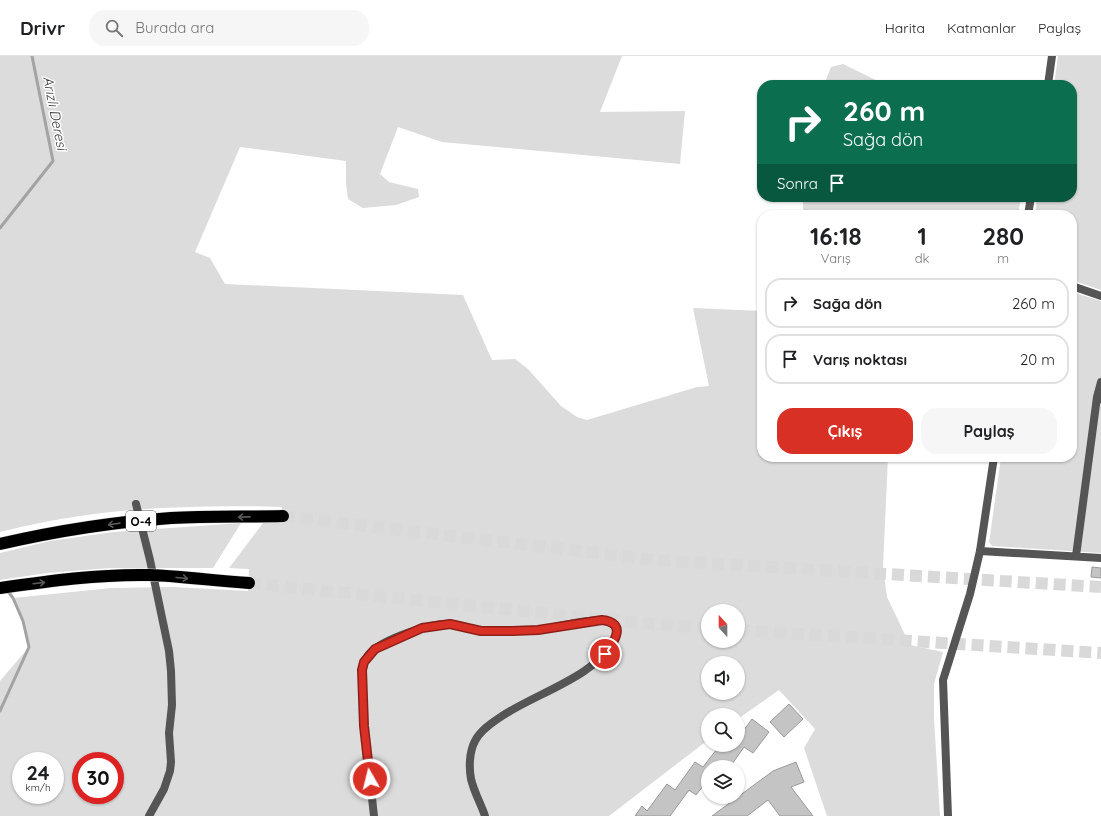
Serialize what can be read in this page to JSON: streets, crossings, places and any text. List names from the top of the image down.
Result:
{
  "streets": {
    "highway": ["O-4"]
  },
  "water": ["Arızlı Deresi"],
  "north": "top",
  "page": {
    "header": "Drivr",
    "search": "Burada ara",
    "nav": ["Harita", "Katmanlar", "Paylaş"],
    "turn": ["260 m", "Sağa dön"],
    "then": "Sonra",
    "eta": [
      "16:18",
      "Varış",
      "1",
      "dk",
      "280",
      "m"
    ],
    "list": [
      {
        "name": "Sağa dön",
        "value": "260 m"
      },
      {
        "name": "Varış noktası",
        "value": "20 m"
      }
    ],
    "buttons": ["Çıkış", "Paylaş"],
    "speed": "24 km/h",
    "limit": "30"
  }
}
